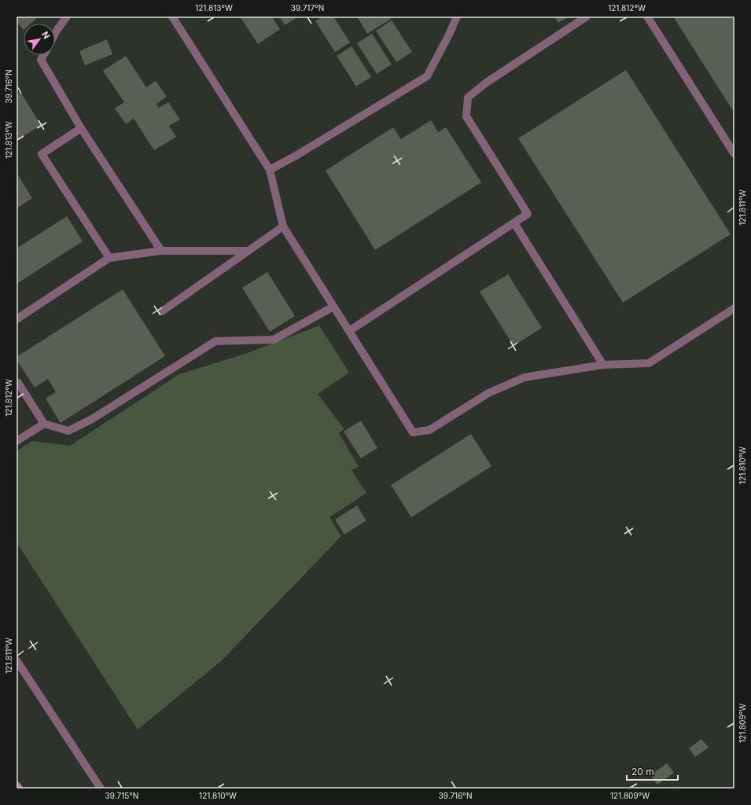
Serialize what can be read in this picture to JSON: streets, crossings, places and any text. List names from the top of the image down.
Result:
{
  "scale_bar": "20 m",
  "north": "top right",
  "coordinates": [
    "121.813°W",
    "39.717°N",
    "121.812°W",
    "39.716°N",
    "121.811°W",
    "121.810°W",
    "121.809°W",
    "39.715°N"
  ]
}
